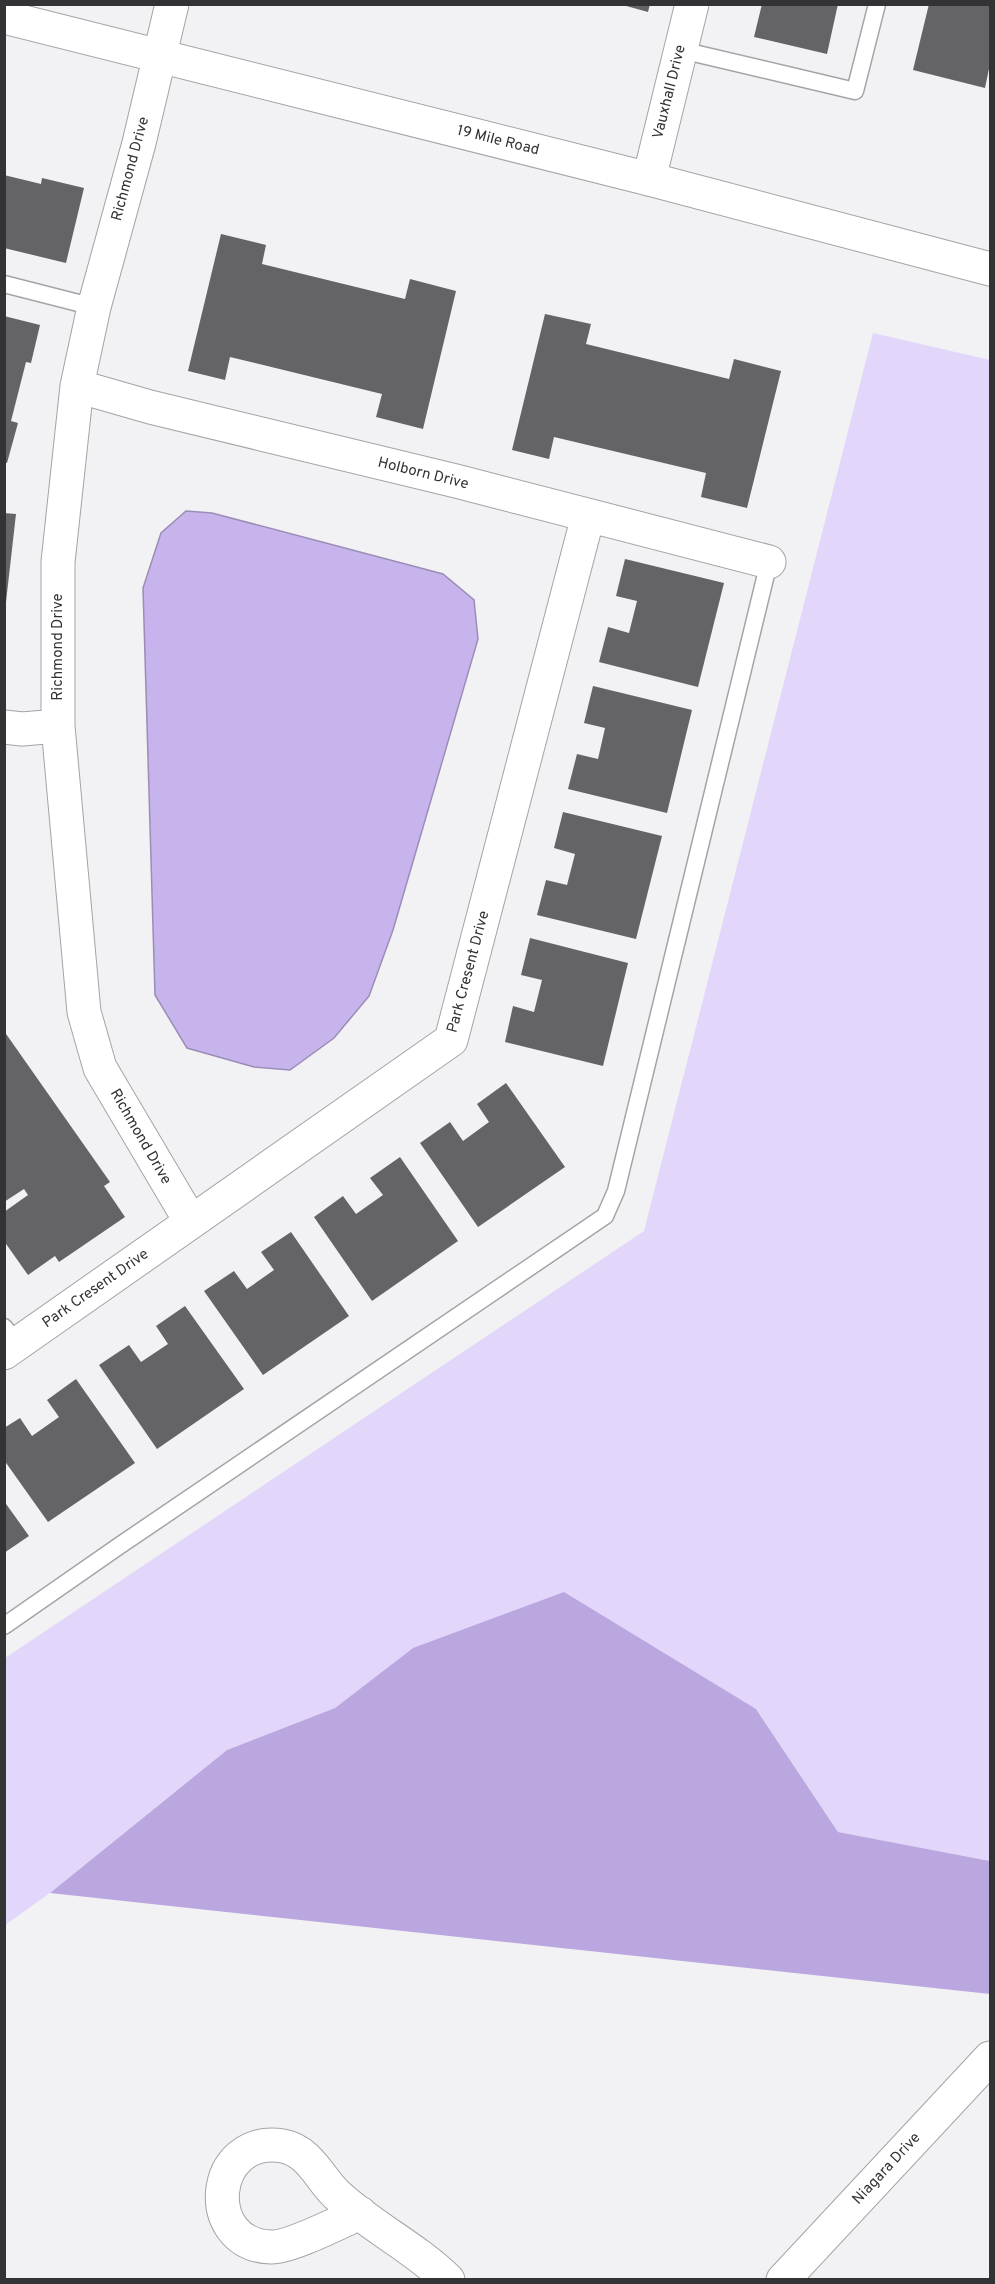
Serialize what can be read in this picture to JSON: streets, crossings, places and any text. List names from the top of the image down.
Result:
{
  "streets": {
    "street": [
      "Vauxhall Drive",
      "19 Mile Road",
      "Richmond Drive",
      "Holborn Drive",
      "Park Cresent Drive",
      "Niagara Drive"
    ]
  },
  "crossings": [
    ["Vauxhall Drive", "19 Mile Road"],
    ["19 Mile Road", "Richmond Drive"],
    ["Richmond Drive", "Holborn Drive"],
    ["Richmond Drive", "Park Cresent Drive"],
    ["Holborn Drive", "Park Cresent Drive"]
  ]
}
